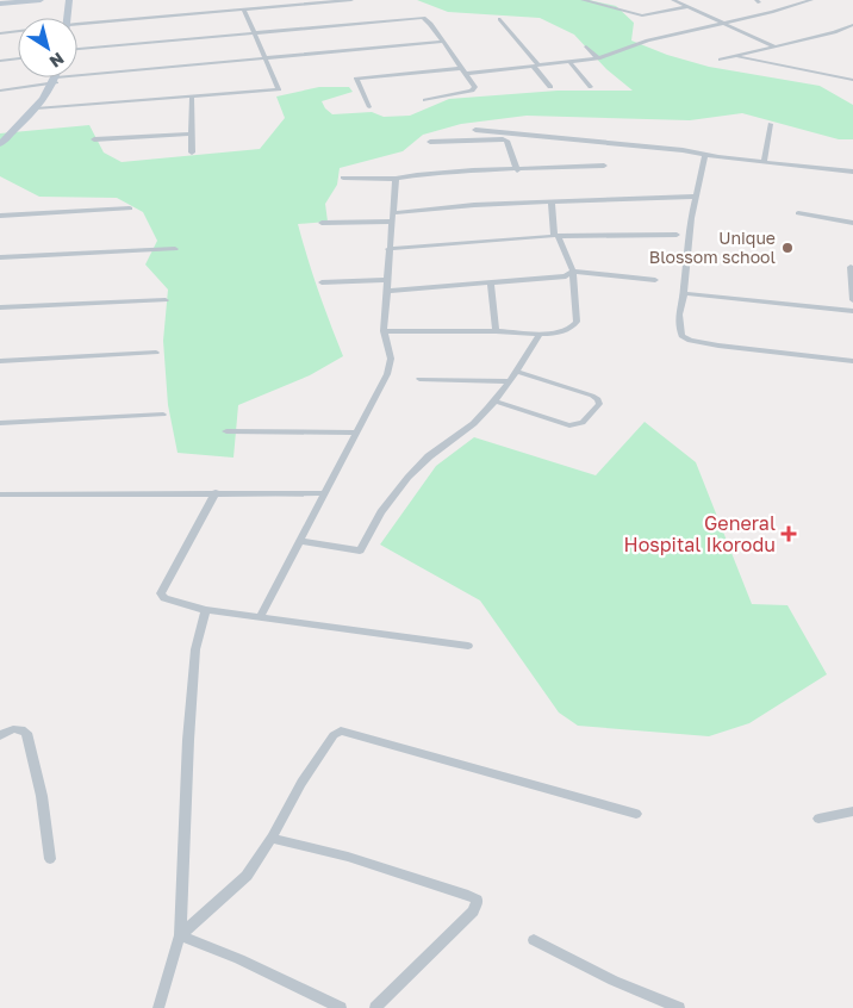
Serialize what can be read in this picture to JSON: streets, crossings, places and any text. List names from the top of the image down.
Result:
{
  "places": {
    "other": ["Unique Blossom school"],
    "health": ["General Hospital Ikorodu"]
  },
  "north": "bottom right"
}
